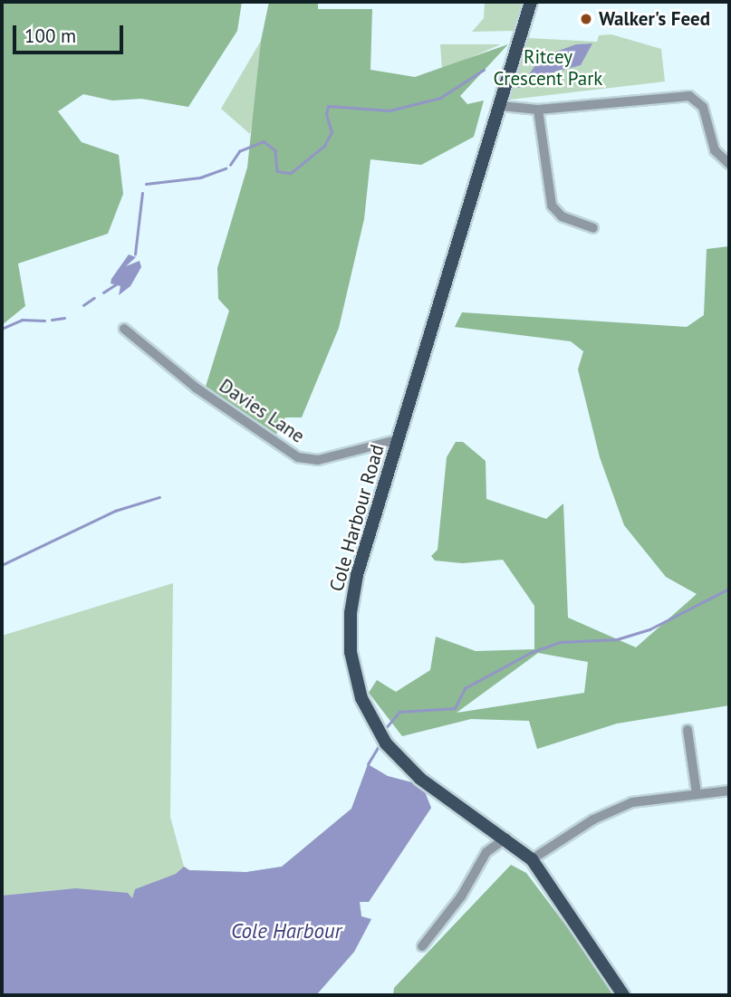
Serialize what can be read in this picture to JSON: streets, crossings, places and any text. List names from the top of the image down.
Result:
{
  "streets": {
    "main road": ["Cole Harbour Road"],
    "street": ["Davies Lane"]
  },
  "crossings": [
    ["Davies Lane", "Cole Harbour Road"]
  ],
  "water": ["Cole Harbour"],
  "parks": ["Ritcey Crescent Park"],
  "places": ["Walker's Feed"],
  "scale_bar": "100 m"
}
